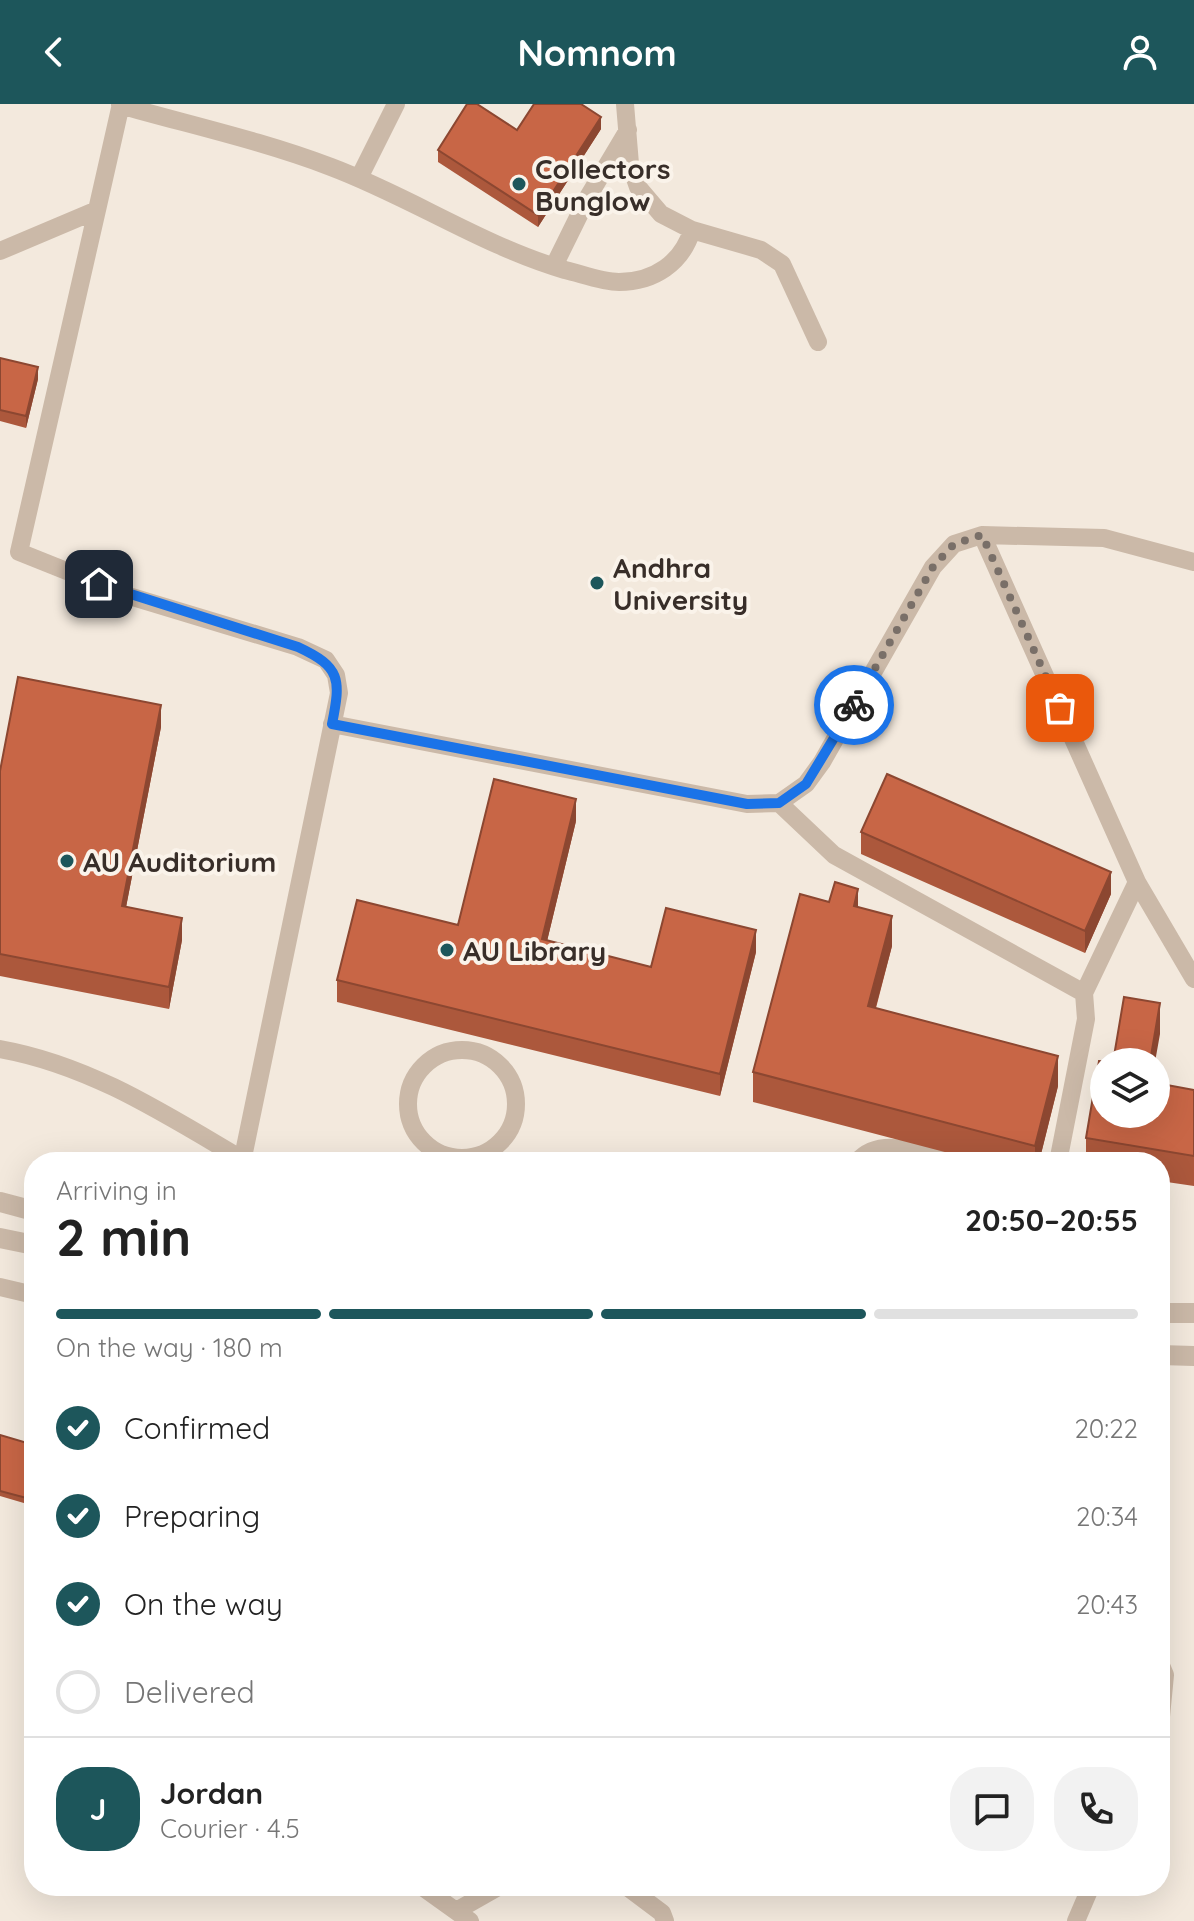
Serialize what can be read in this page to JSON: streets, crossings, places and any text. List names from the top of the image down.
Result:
{
  "places": [
    "Collectors Bunglow",
    "Andhra University",
    "AU Auditorium",
    "AU Library"
  ],
  "page": {
    "header": "Nomnom",
    "heading": ["2 min", "Arriving in", "20:50–20:55"],
    "panel": ["Jordan", "Courier · 4.5"],
    "bar": "On the way · 180 m",
    "list": [
      ["Confirmed", "20:22"],
      ["Preparing", "20:34"],
      ["On the way", "20:43"],
      "Delivered"
    ],
    "round": "J"
  }
}
